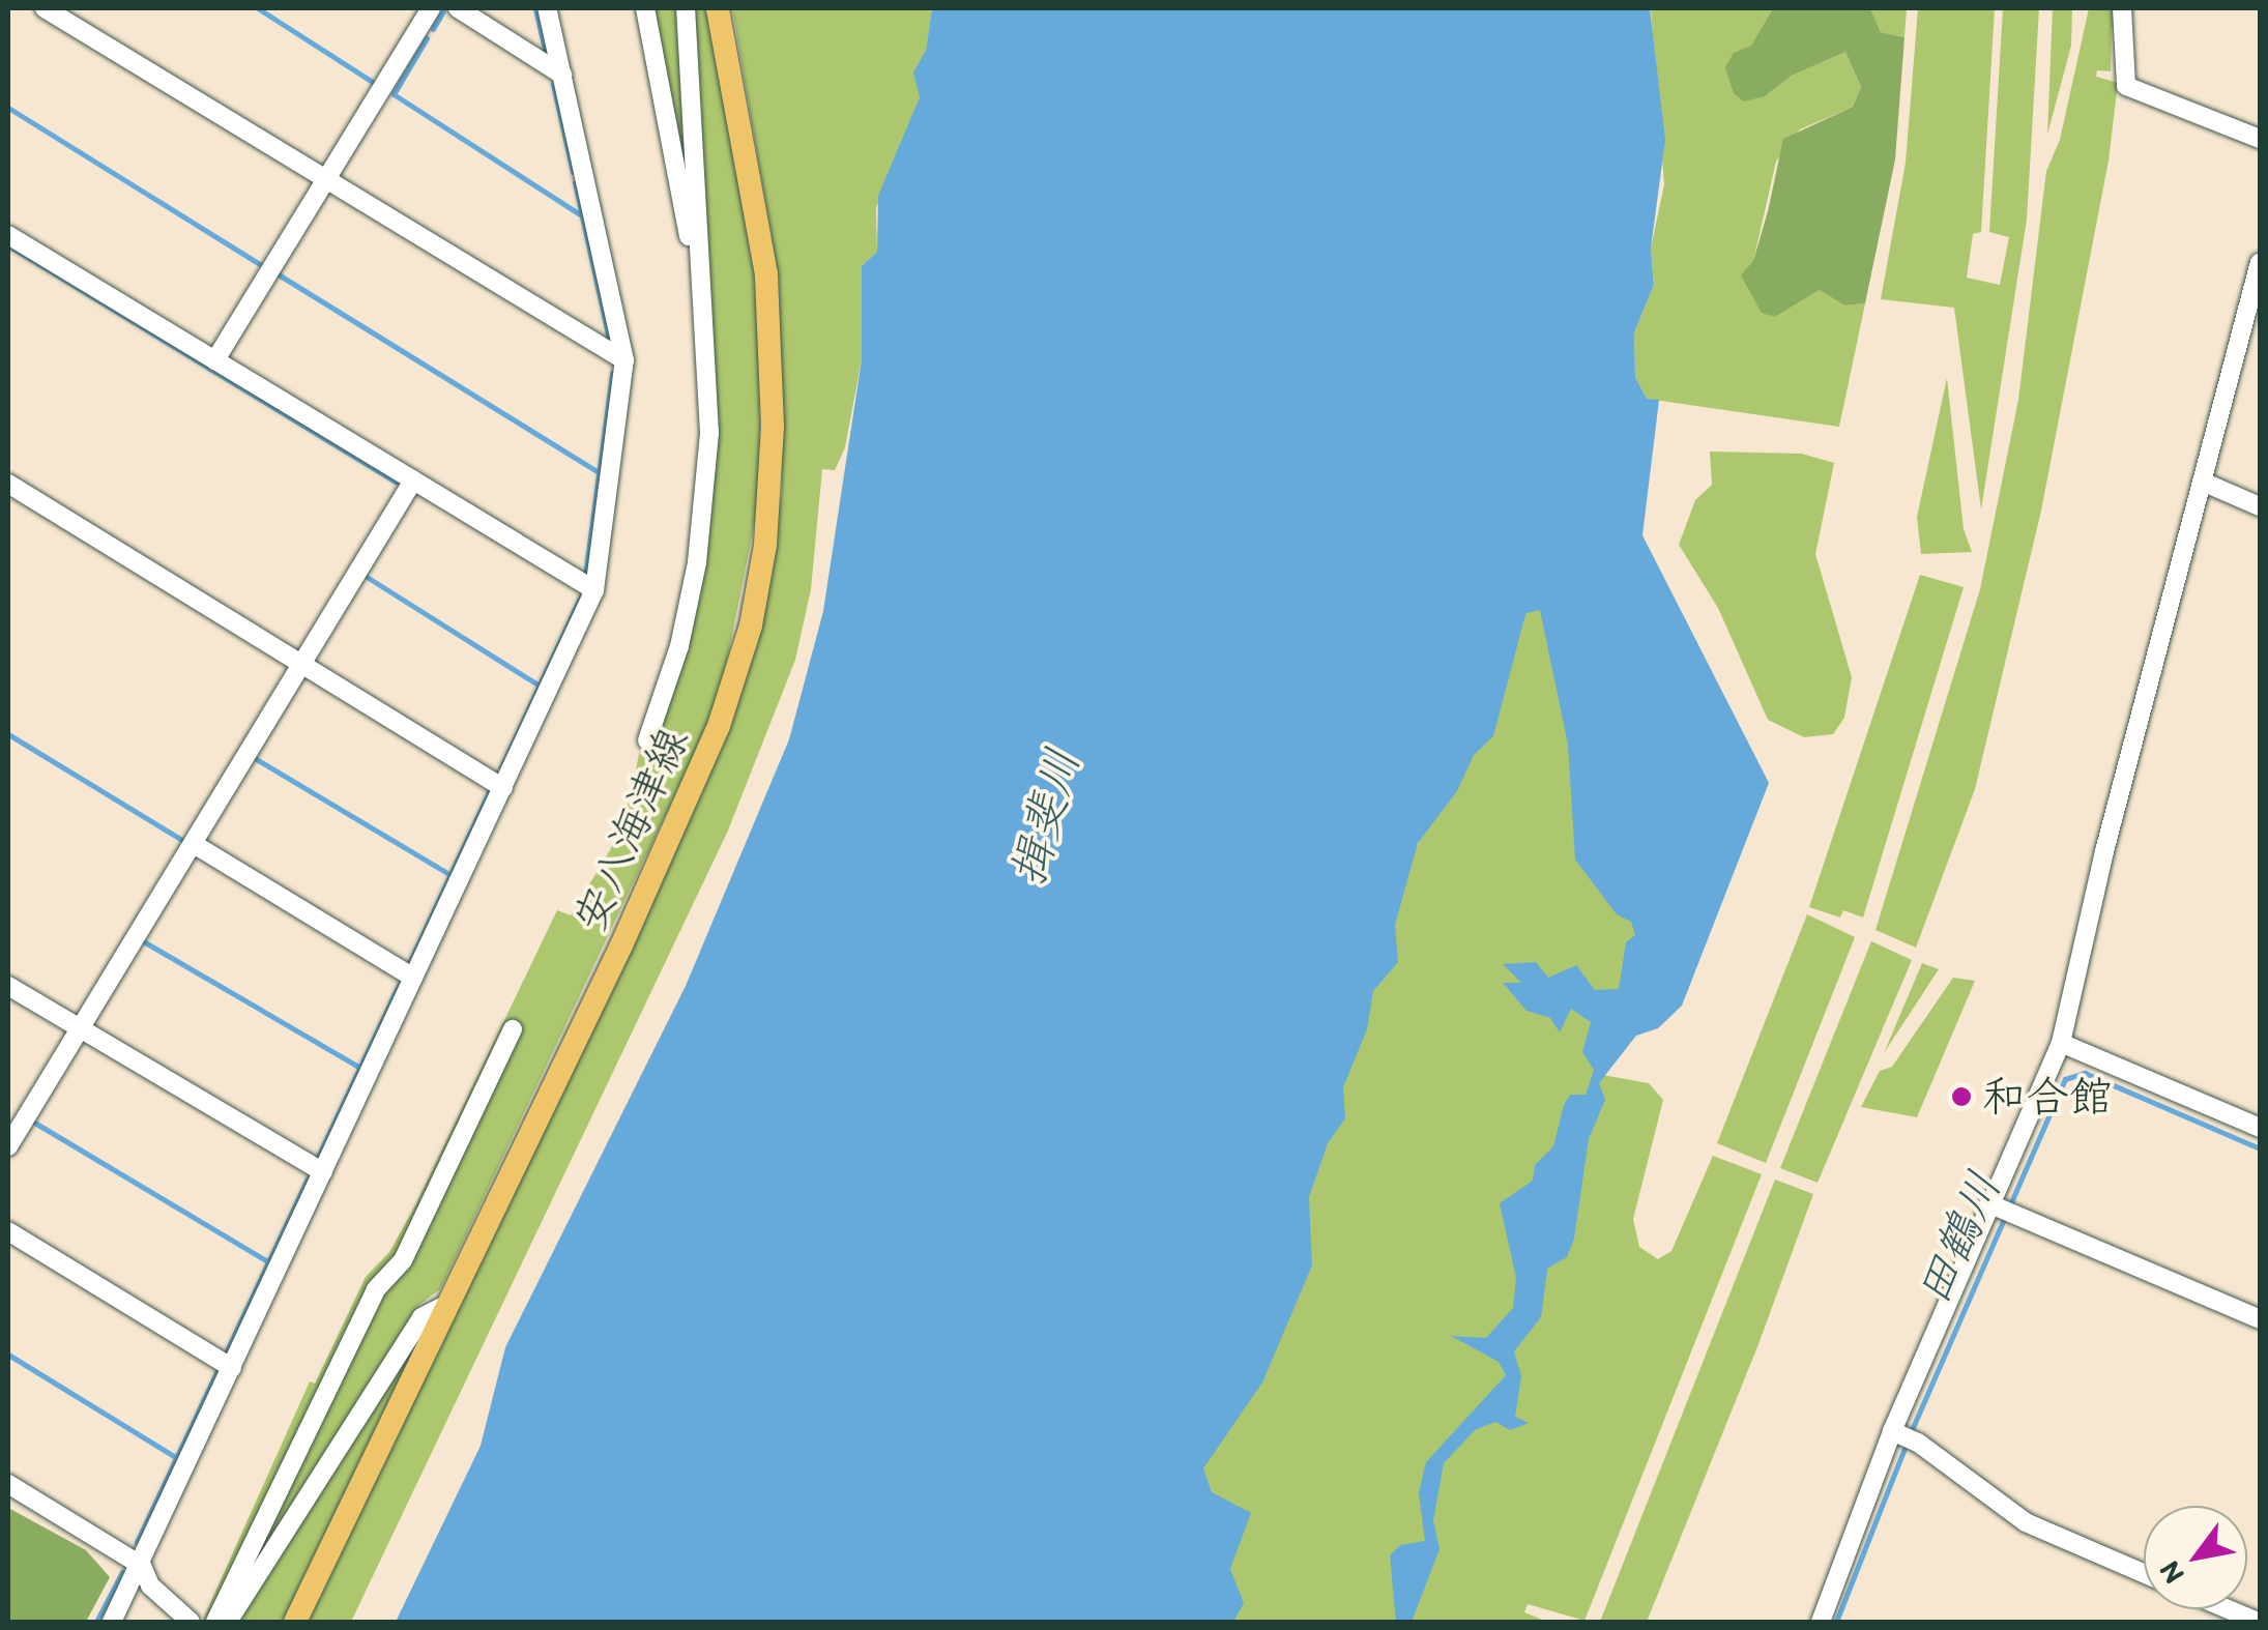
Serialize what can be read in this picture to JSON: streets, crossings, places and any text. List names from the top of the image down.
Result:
{
  "streets": {
    "main road": ["安八海津線"]
  },
  "water": ["揖斐川", "田鶴川"],
  "places": ["和合館"],
  "north": "bottom left"
}
